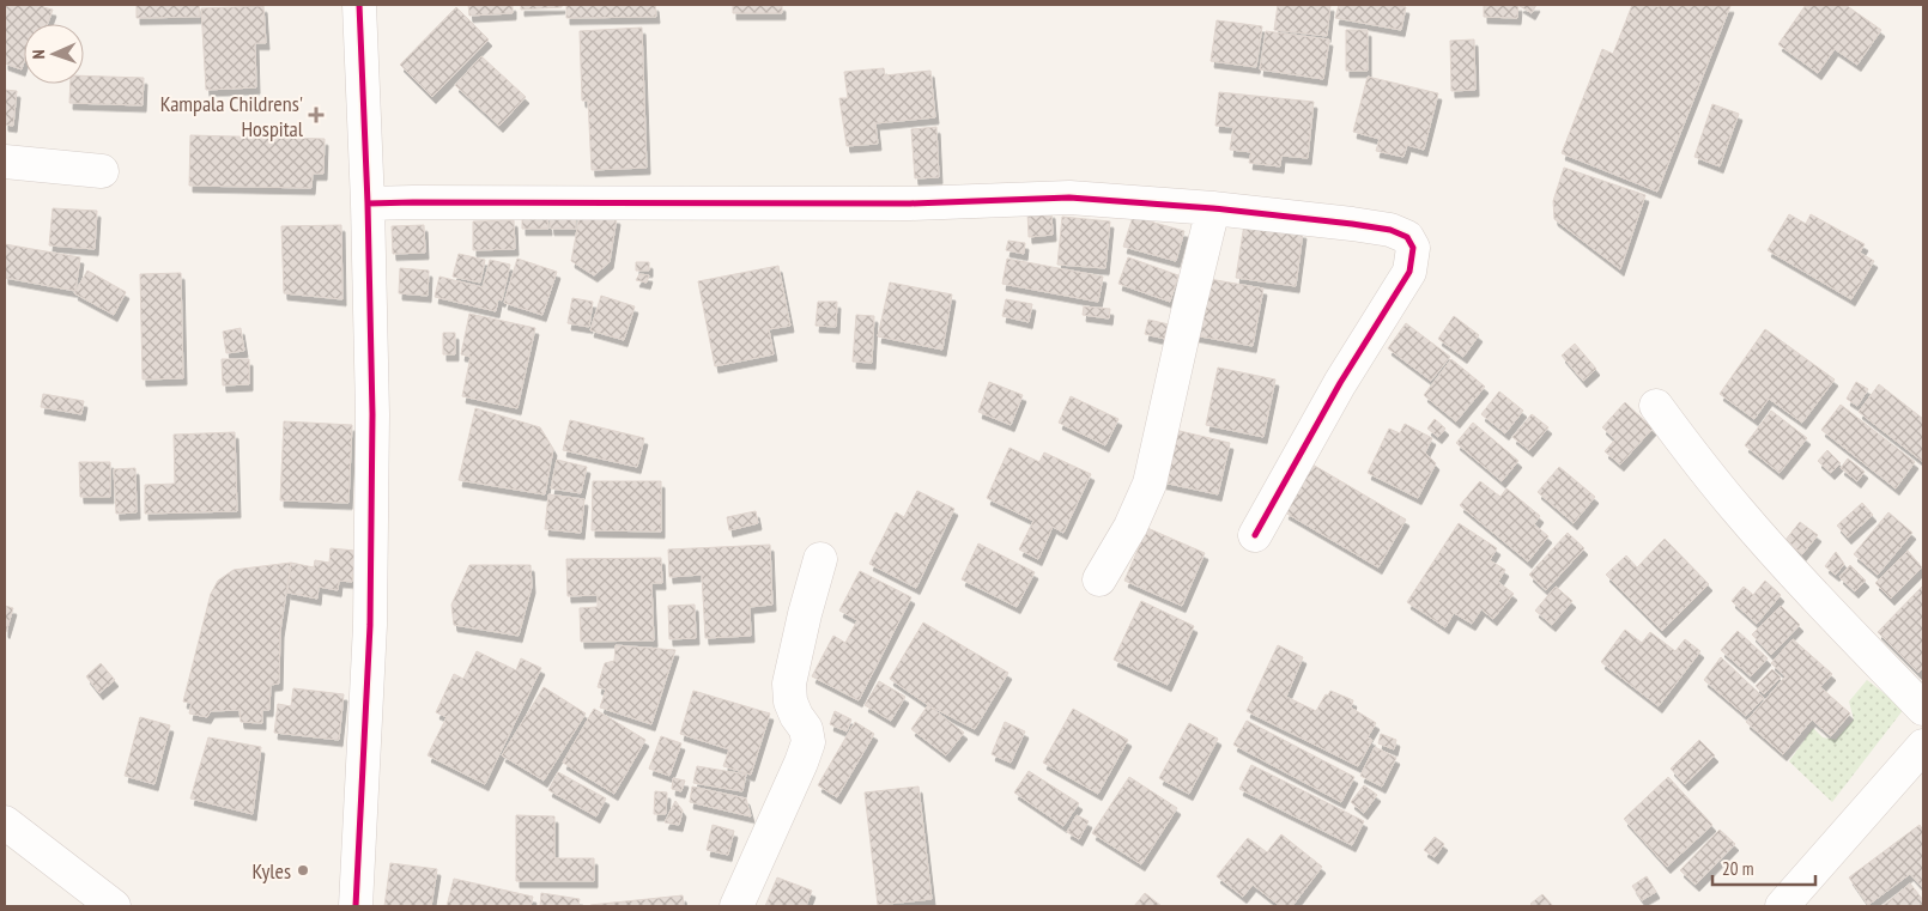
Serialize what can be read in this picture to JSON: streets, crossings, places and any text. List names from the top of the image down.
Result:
{
  "places": {
    "health": ["Kampala Childrens' Hospital"],
    "other": ["Kyles"]
  },
  "scale_bar": "20 m",
  "north": "left"
}
